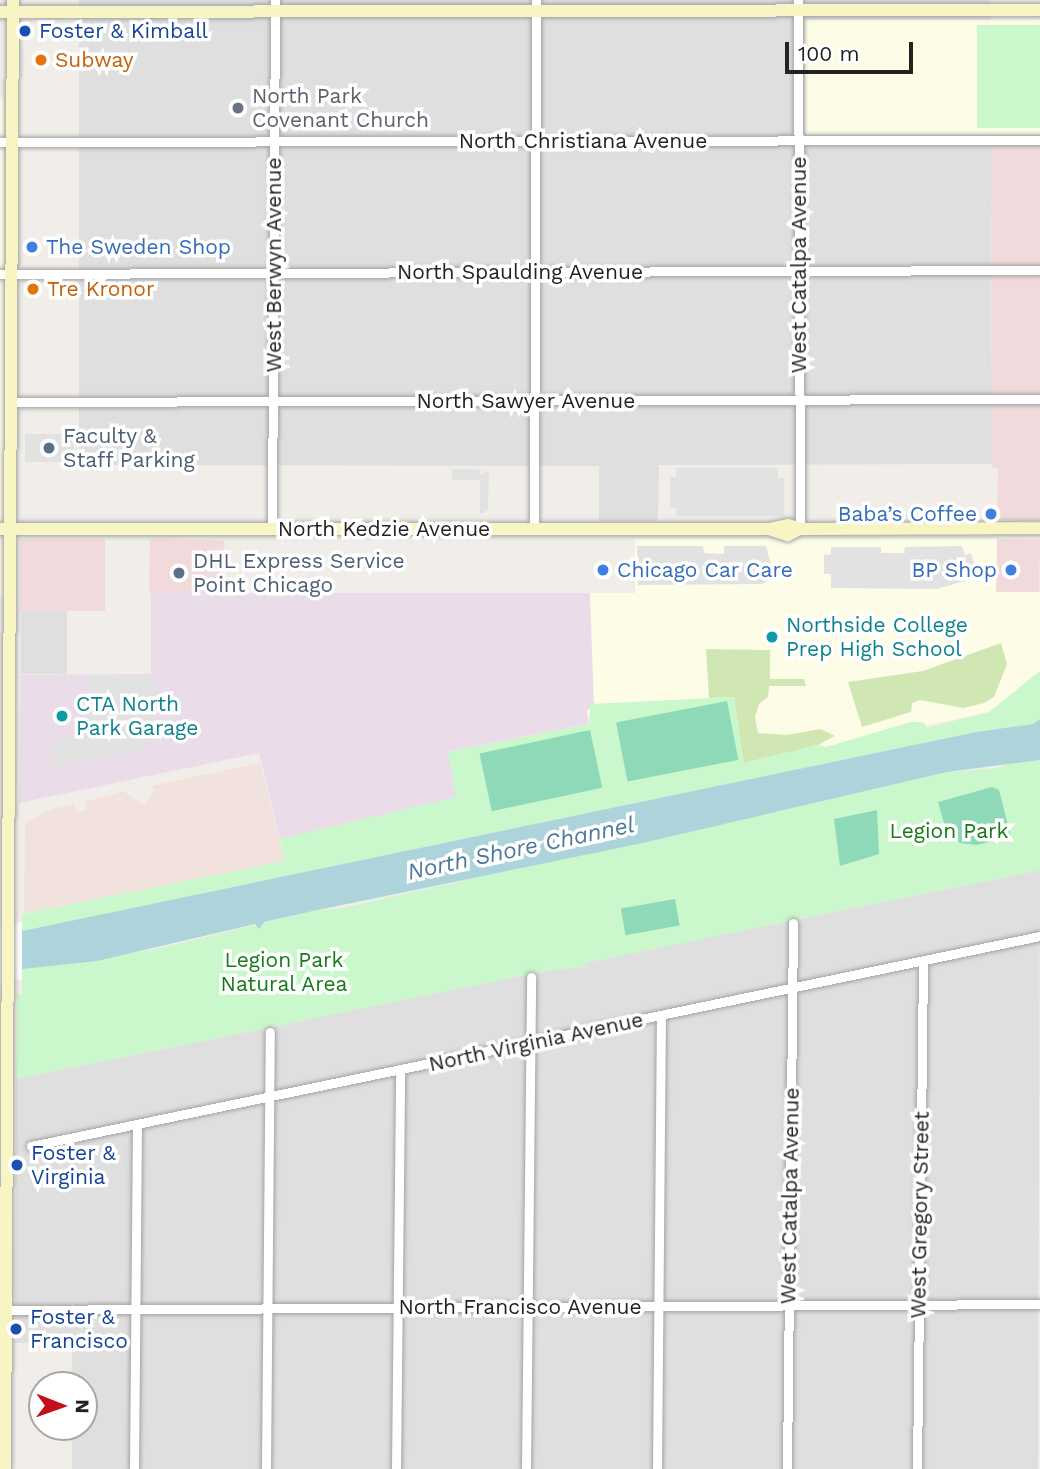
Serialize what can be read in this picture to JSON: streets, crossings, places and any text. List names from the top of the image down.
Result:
{
  "streets": {
    "main road": ["North Kedzie Avenue"],
    "street": [
      "North Christiana Avenue",
      "West Berwyn Avenue",
      "West Catalpa Avenue",
      "North Spaulding Avenue",
      "North Sawyer Avenue",
      "North Virginia Avenue",
      "West Gregory Street",
      "North Francisco Avenue"
    ]
  },
  "crossings": [
    ["North Christiana Avenue", "West Berwyn Avenue"],
    ["North Christiana Avenue", "West Catalpa Avenue"],
    ["West Berwyn Avenue", "North Spaulding Avenue"],
    ["West Berwyn Avenue", "North Sawyer Avenue"],
    ["West Berwyn Avenue", "North Kedzie Avenue"],
    ["West Catalpa Avenue", "North Spaulding Avenue"],
    ["West Catalpa Avenue", "North Sawyer Avenue"],
    ["West Catalpa Avenue", "North Kedzie Avenue"],
    ["West Catalpa Avenue", "North Virginia Avenue"],
    ["West Catalpa Avenue", "North Francisco Avenue"],
    ["North Virginia Avenue", "West Gregory Street"],
    ["West Gregory Street", "North Francisco Avenue"]
  ],
  "water": ["North Shore Channel"],
  "parks": ["Legion Park", "Legion Park Natural Area"],
  "places": [
    "Foster & Kimball",
    "Subway",
    "North Park Covenant Church",
    "The Sweden Shop",
    "Tre Kronor",
    "Faculty & Staff Parking",
    "Baba’s Coffee",
    "Chicago Car Care",
    "BP Shop",
    "DHL Express Service Point Chicago",
    "Northside College Prep High School",
    "CTA North Park Garage",
    "Foster & Virginia",
    "Foster & Francisco"
  ],
  "scale_bar": "100 m",
  "north": "right"
}
